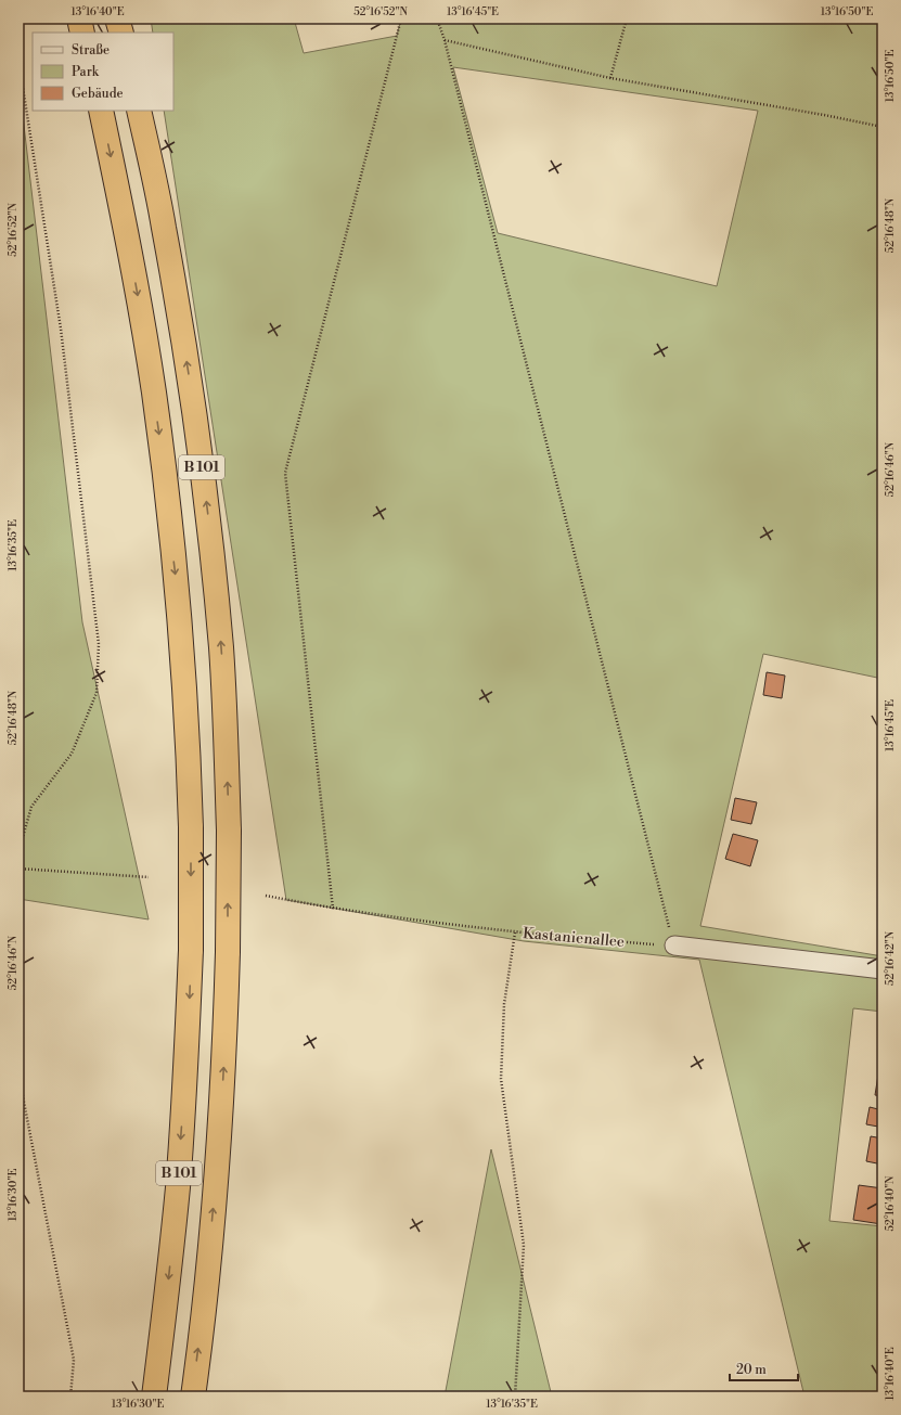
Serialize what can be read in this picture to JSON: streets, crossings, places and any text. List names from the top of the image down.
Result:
{
  "streets": {
    "highway": ["B 101"],
    "path": ["Kastanienallee"]
  },
  "legend": ["Straße", "Park", "Gebäude"],
  "scale_bar": "20 m",
  "coordinates": [
    "13°16'40\"E",
    "52°16'52\"N",
    "13°16'45\"E",
    "13°16'50\"E",
    "52°16'48\"N",
    "52°16'46\"N",
    "13°16'35\"E",
    "52°16'42\"N",
    "13°16'30\"E",
    "52°16'40\"N"
  ]
}
